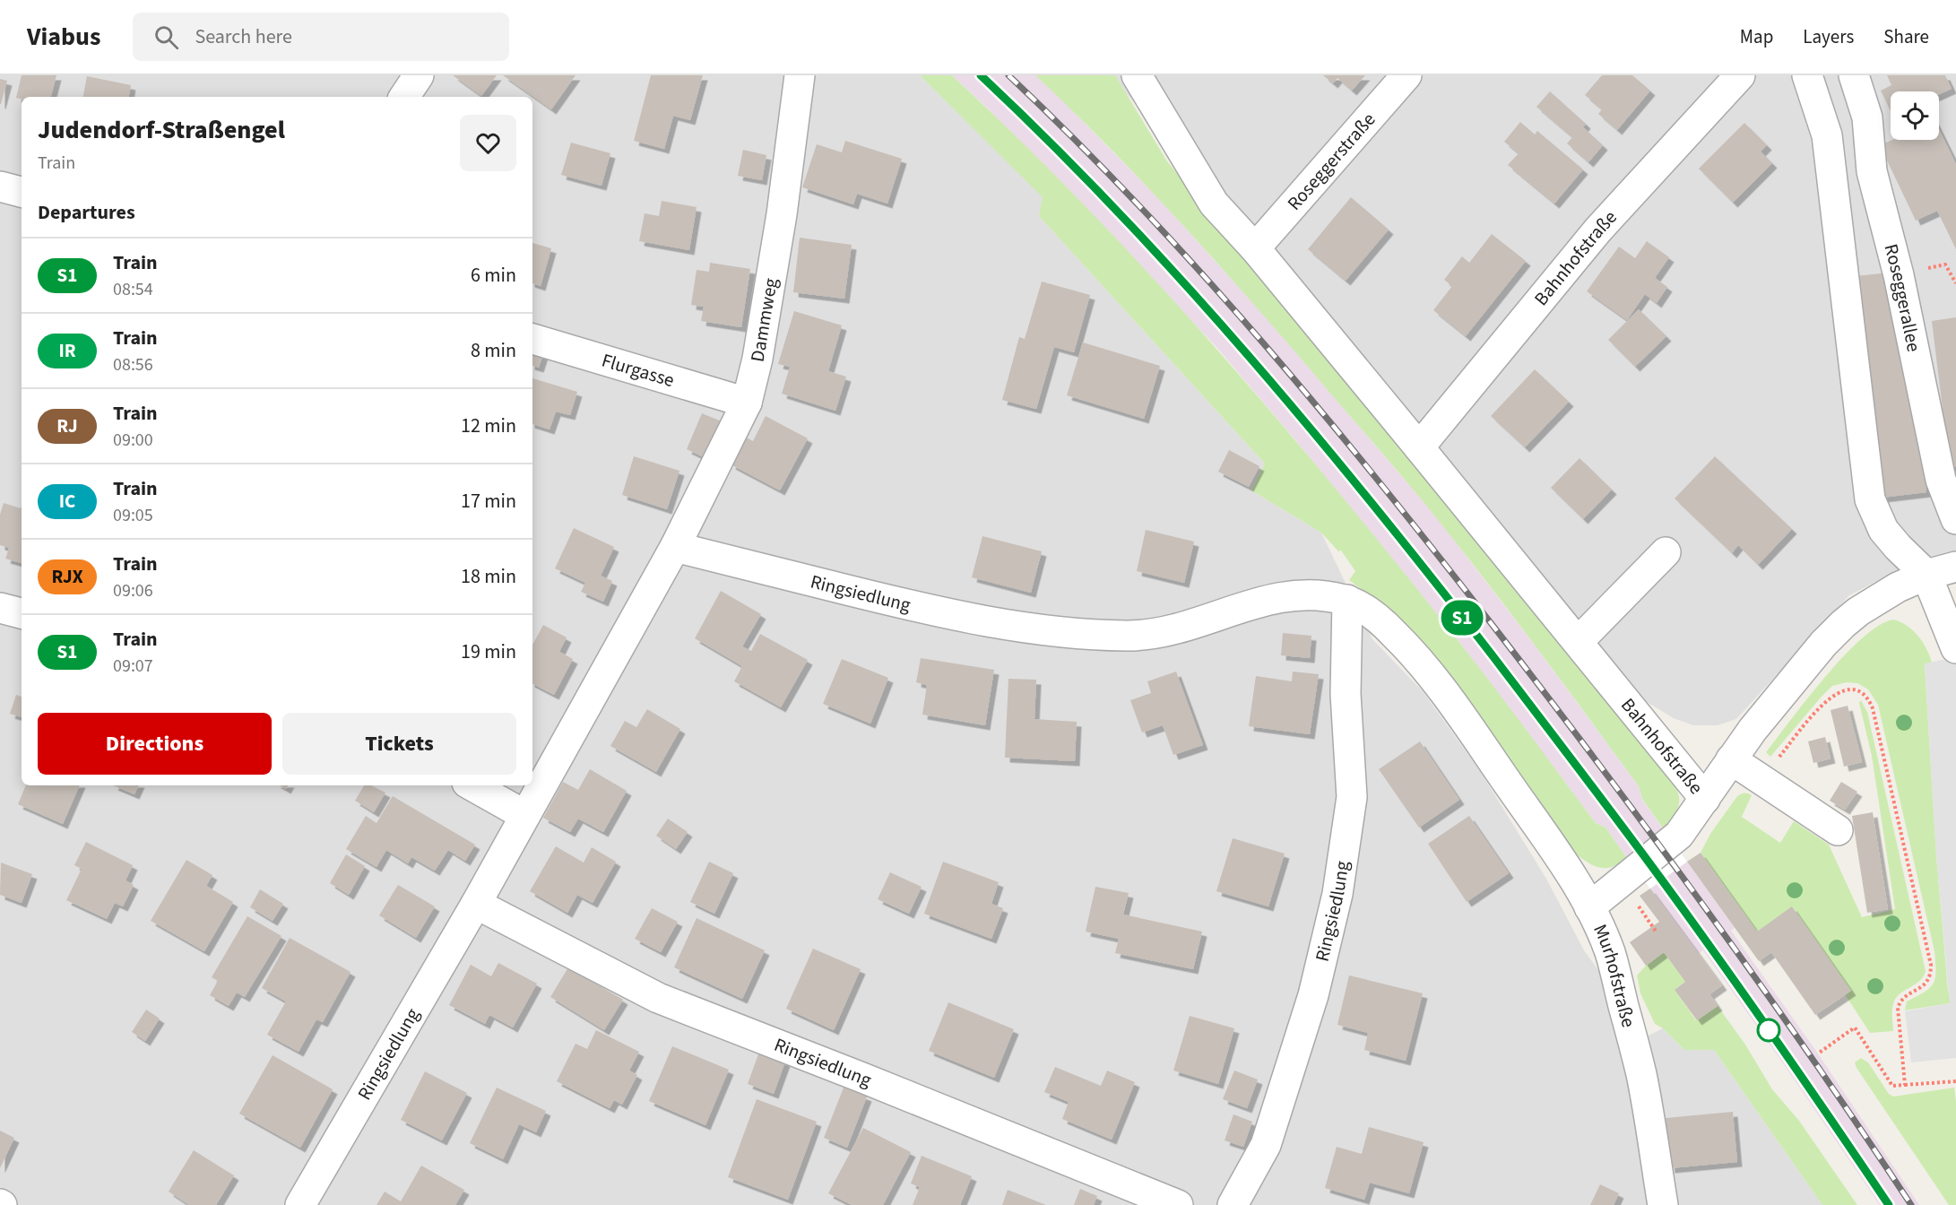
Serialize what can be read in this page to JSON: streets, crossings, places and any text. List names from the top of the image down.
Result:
{
  "streets": {
    "street": [
      "Roseggerstraße",
      "Bahnhofstraße",
      "Roseggerallee",
      "Dammweg",
      "Flurgasse",
      "Ringsiedlung",
      "Murhofstraße"
    ]
  },
  "crossings": [
    ["Roseggerstraße", "Bahnhofstraße"],
    ["Bahnhofstraße", "Murhofstraße"],
    ["Dammweg", "Flurgasse"],
    ["Dammweg", "Ringsiedlung"],
    ["Ringsiedlung", "Murhofstraße"]
  ],
  "page": {
    "header": "Viabus",
    "search": "Search here",
    "nav": ["Map", "Layers", "Share"],
    "on_map": "S1",
    "heading": [
      ["Judendorf-Straßengel", "Train"],
      "Departures"
    ],
    "list": [
      {
        "mark": "S1",
        "name": "Train",
        "note": "08:54",
        "value": "6 min"
      },
      {
        "mark": "IR",
        "name": "Train",
        "note": "08:56",
        "value": "8 min"
      },
      {
        "mark": "RJ",
        "name": "Train",
        "note": "09:00",
        "value": "12 min"
      },
      {
        "mark": "IC",
        "name": "Train",
        "note": "09:05",
        "value": "17 min"
      },
      {
        "mark": "RJX",
        "name": "Train",
        "note": "09:06",
        "value": "18 min"
      },
      {
        "mark": "S1",
        "name": "Train",
        "note": "09:07",
        "value": "19 min"
      }
    ],
    "buttons": ["Directions", "Tickets"]
  }
}
